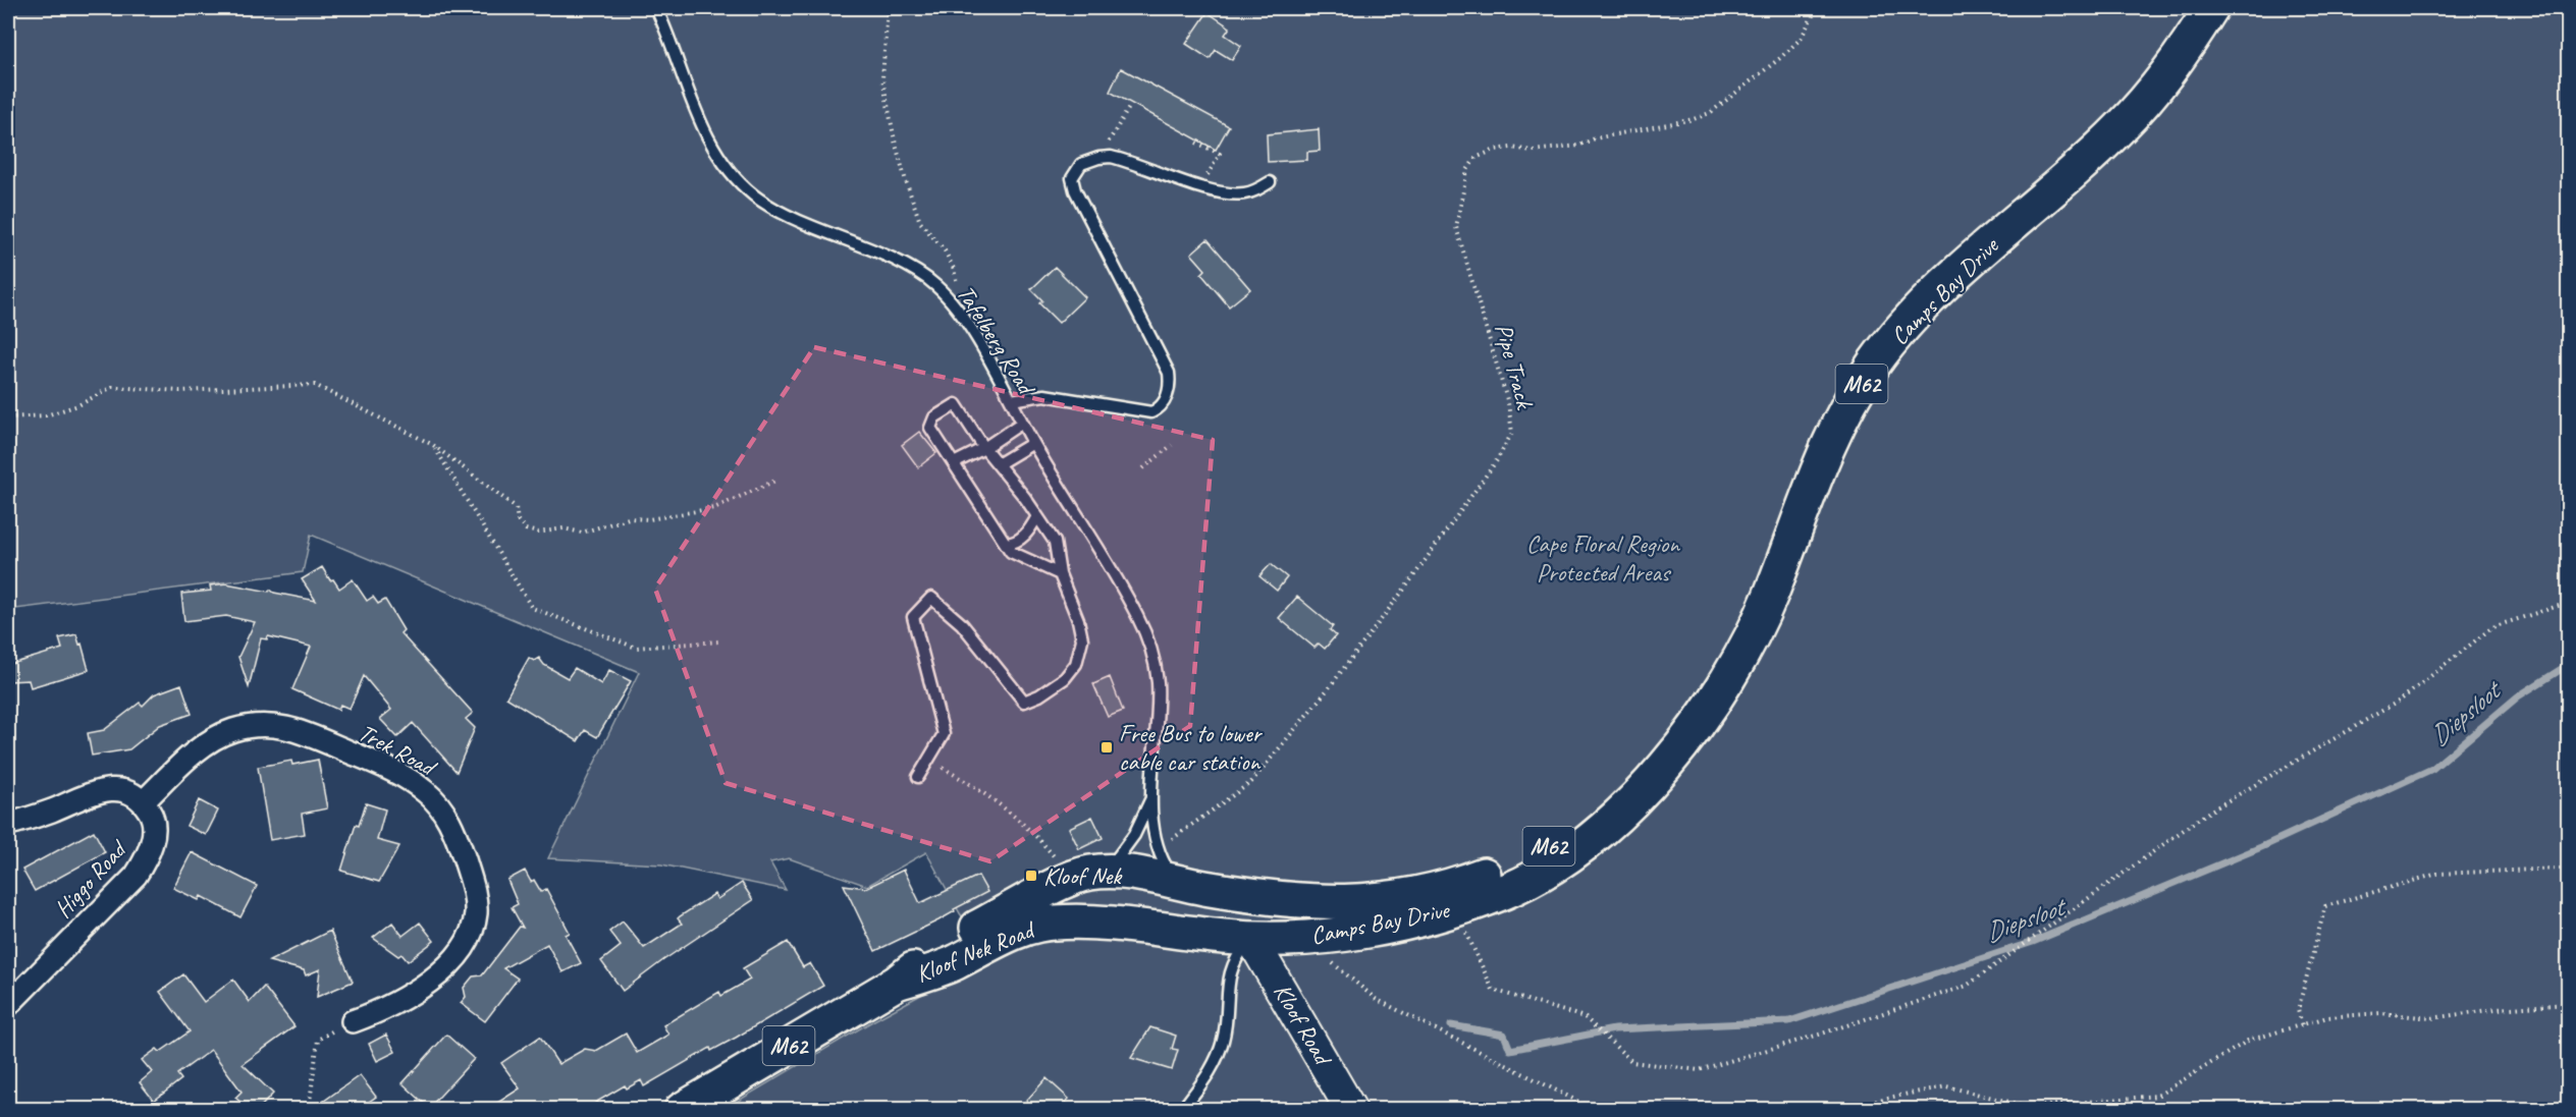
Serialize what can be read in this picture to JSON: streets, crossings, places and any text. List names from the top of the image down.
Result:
{
  "streets": {
    "main road": [
      "Camps Bay Drive",
      "M62",
      "Kloof Nek Road",
      "Kloof Road"
    ],
    "street": ["Trek Road", "Higgo Road"],
    "lane": ["Tafelberg Road"],
    "path": ["Pipe Track"]
  },
  "crossings": [
    ["Camps Bay Drive", "Tafelberg Road"],
    ["Camps Bay Drive", "M62"],
    ["Camps Bay Drive", "Kloof Road"],
    ["Tafelberg Road", "Pipe Track"],
    ["Tafelberg Road", "M62"],
    ["Tafelberg Road", "Kloof Nek Road"],
    ["M62", "Kloof Nek Road"],
    ["Trek Road", "Higgo Road"]
  ],
  "water": ["Diepsloot"],
  "parks": ["Cape Floral Region Protected Areas"],
  "places": {
    "transit": ["Free Bus to lower cable car station", "Kloof Nek"]
  }
}
